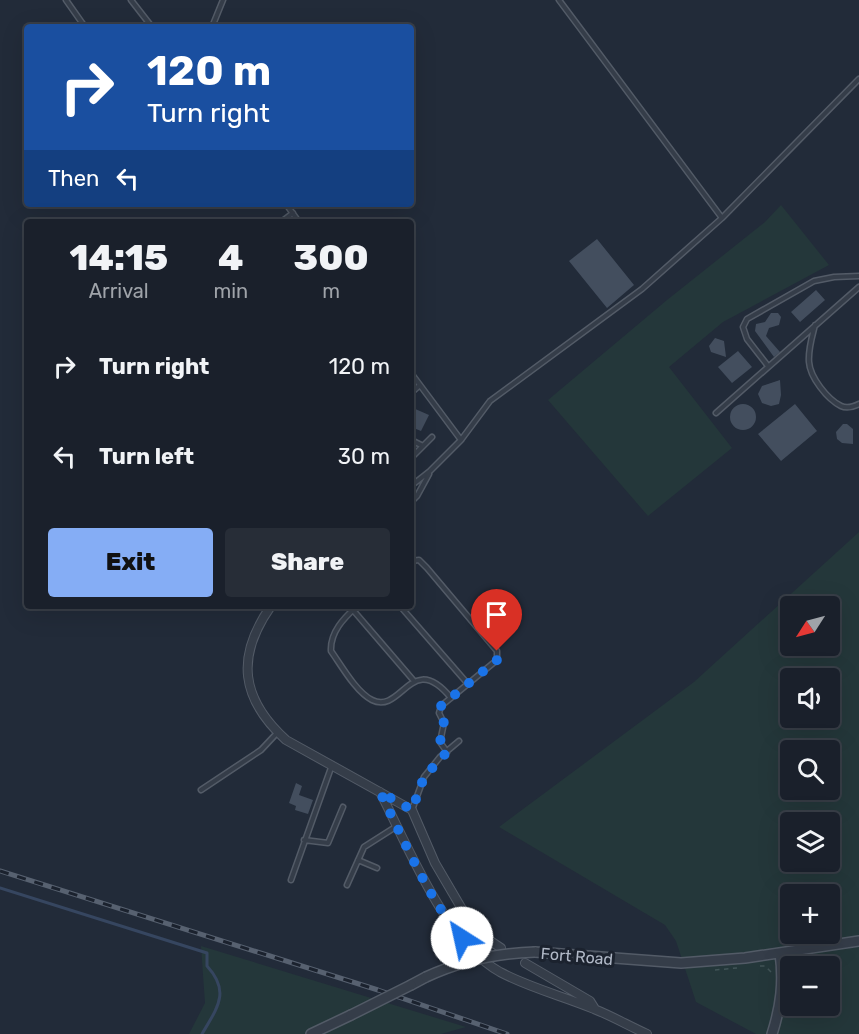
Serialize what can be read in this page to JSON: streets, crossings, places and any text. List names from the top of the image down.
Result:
{
  "streets": {
    "street": ["Fort Road"]
  },
  "north": "bottom left",
  "page": {
    "turn": ["120 m", "Turn right"],
    "then": "Then",
    "eta": [
      "14:15",
      "Arrival",
      "4",
      "min",
      "300",
      "m"
    ],
    "list": [
      {
        "name": "Turn right",
        "value": "120 m"
      },
      {
        "name": "Turn left",
        "value": "30 m"
      }
    ],
    "buttons": ["Exit", "Share"],
    "map_buttons": ["+", "−"]
  }
}
